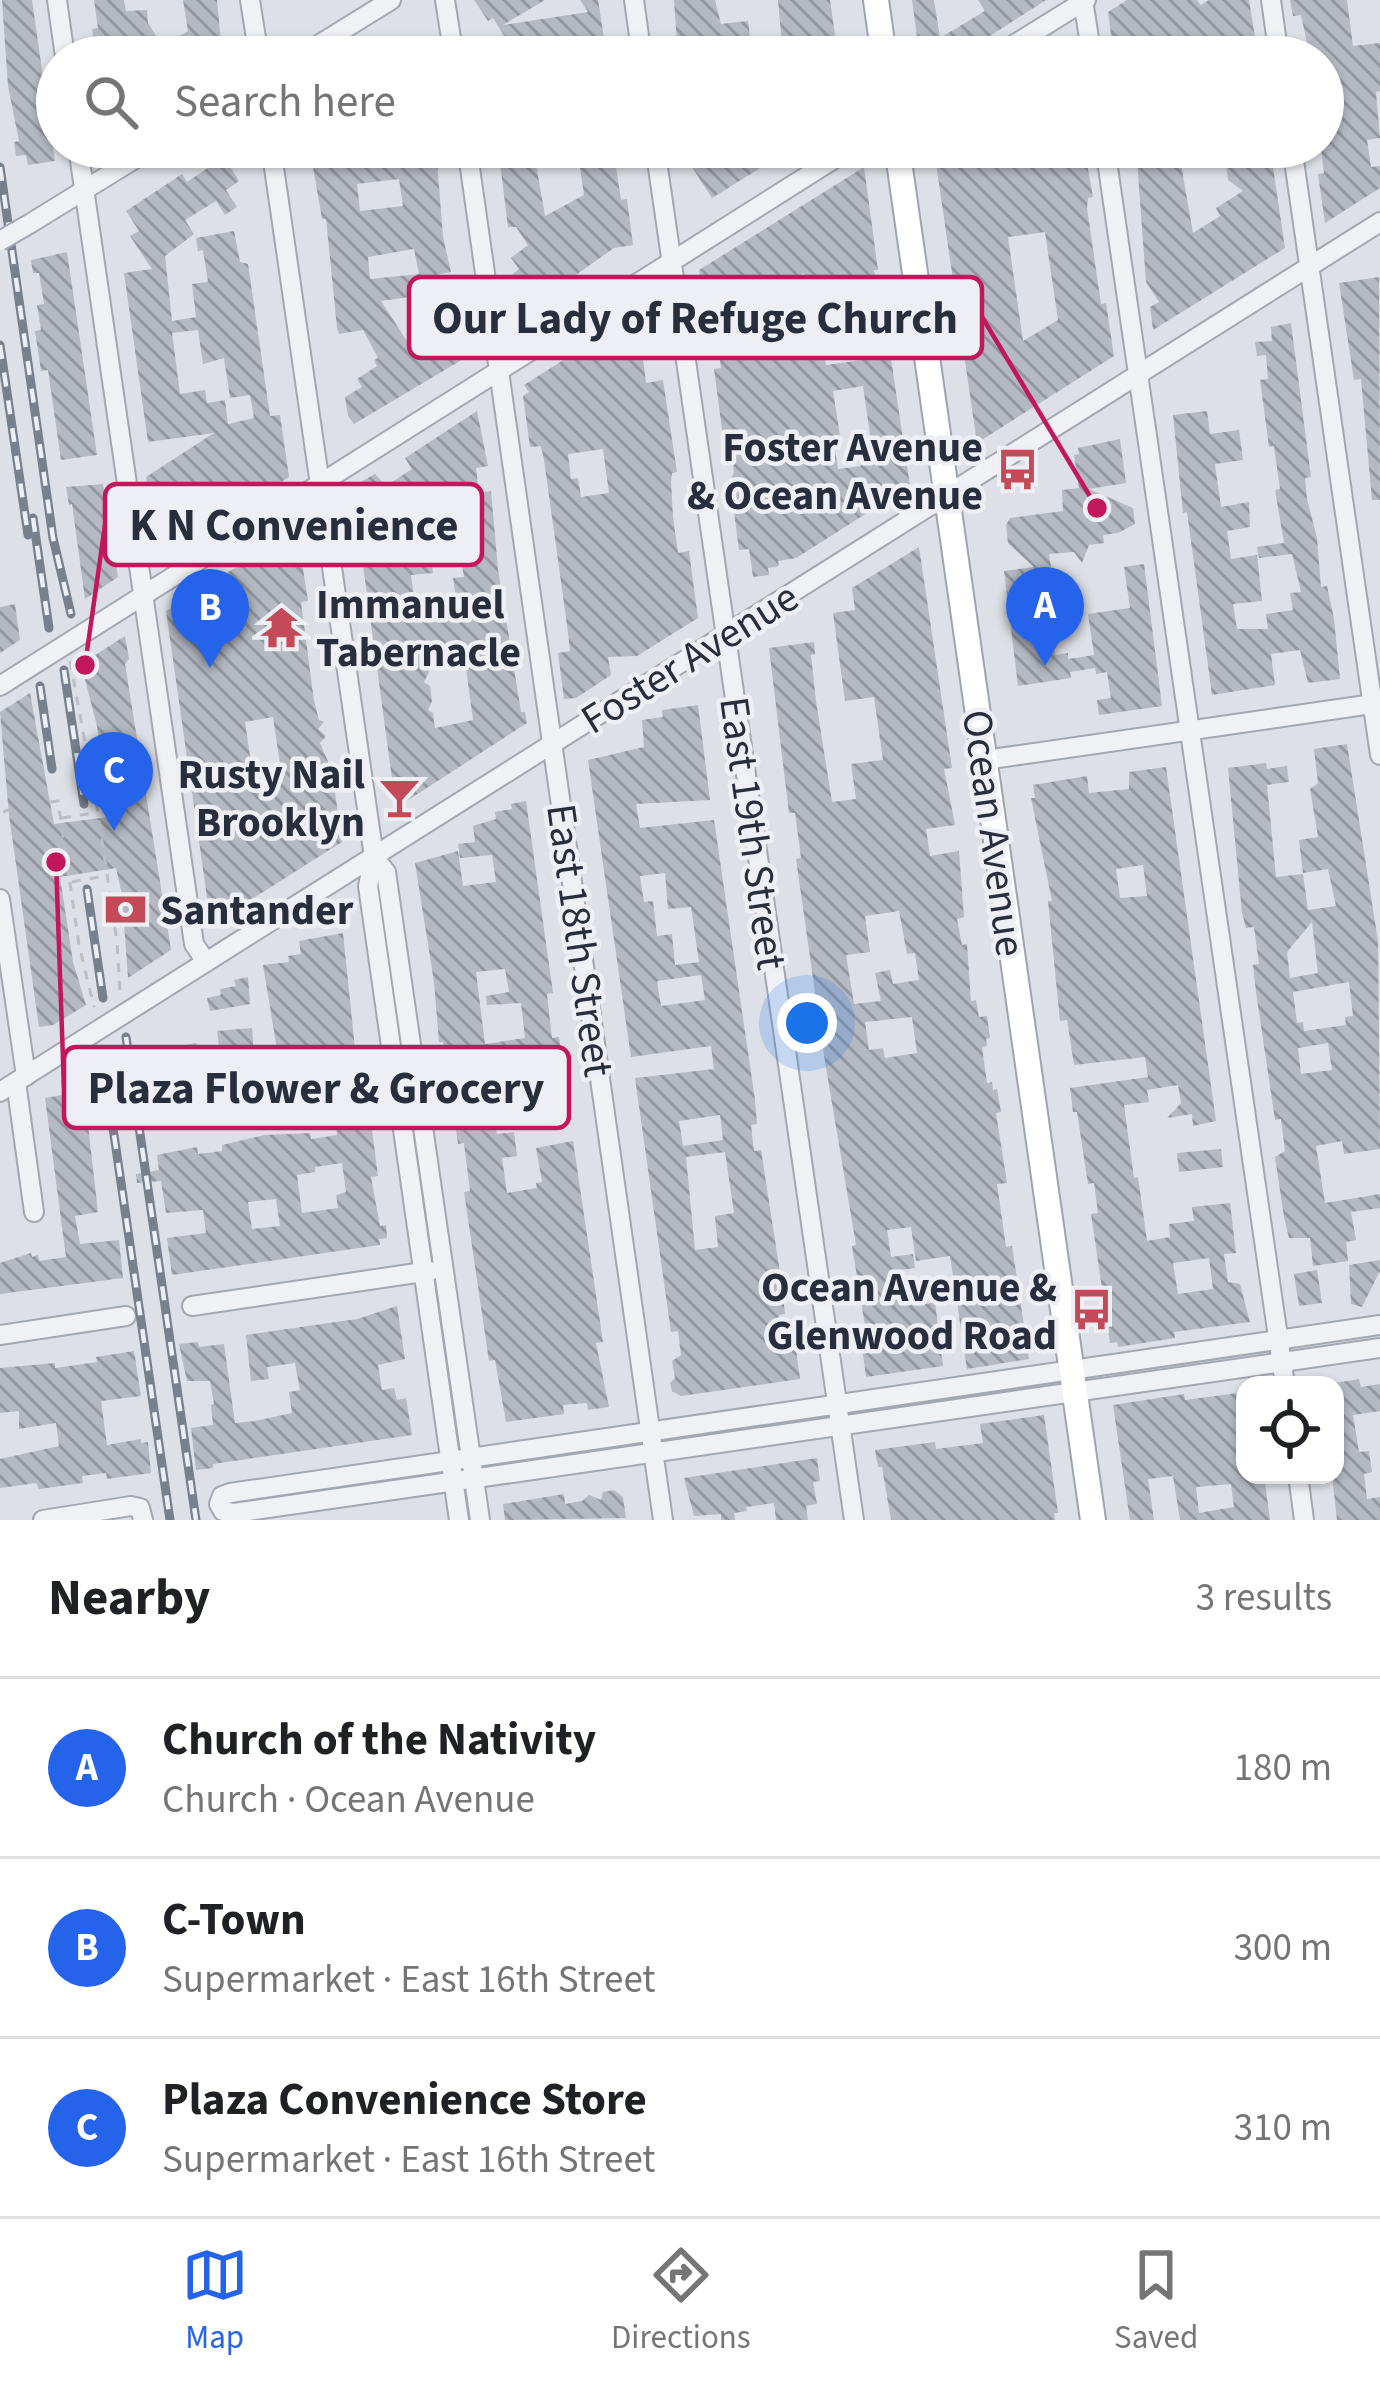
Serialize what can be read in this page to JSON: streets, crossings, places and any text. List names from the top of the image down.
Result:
{
  "streets": {
    "main road": ["Ocean Avenue"],
    "street": ["Foster Avenue", "East 19th Street", "East 18th Street"]
  },
  "crossings": [
    ["Foster Avenue", "East 19th Street"],
    ["Foster Avenue", "Ocean Avenue"],
    ["Foster Avenue", "East 18th Street"]
  ],
  "places": {
    "bus stop": ["Foster Avenue & Ocean Avenue", "Ocean Avenue & Glenwood Road"],
    "other": ["Our Lady of Refuge Church", "K N Convenience", "Plaza Flower & Grocery"],
    "temple": ["Immanuel Tabernacle"],
    "bar": ["Rusty Nail Brooklyn"],
    "bank": ["Santander"]
  },
  "page": {
    "search": "Search here",
    "pins": ["A", "B", "C"],
    "heading": ["Nearby", "3 results"],
    "list": [
      {
        "mark": "A",
        "name": "Church of the Nativity",
        "note": "Church · Ocean Avenue",
        "value": "180 m"
      },
      {
        "mark": "B",
        "name": "C-Town",
        "note": "Supermarket · East 16th Street",
        "value": "300 m"
      },
      {
        "mark": "C",
        "name": "Plaza Convenience Store",
        "note": "Supermarket · East 16th Street",
        "value": "310 m"
      }
    ],
    "nav": ["Map", "Directions", "Saved"]
  }
}
